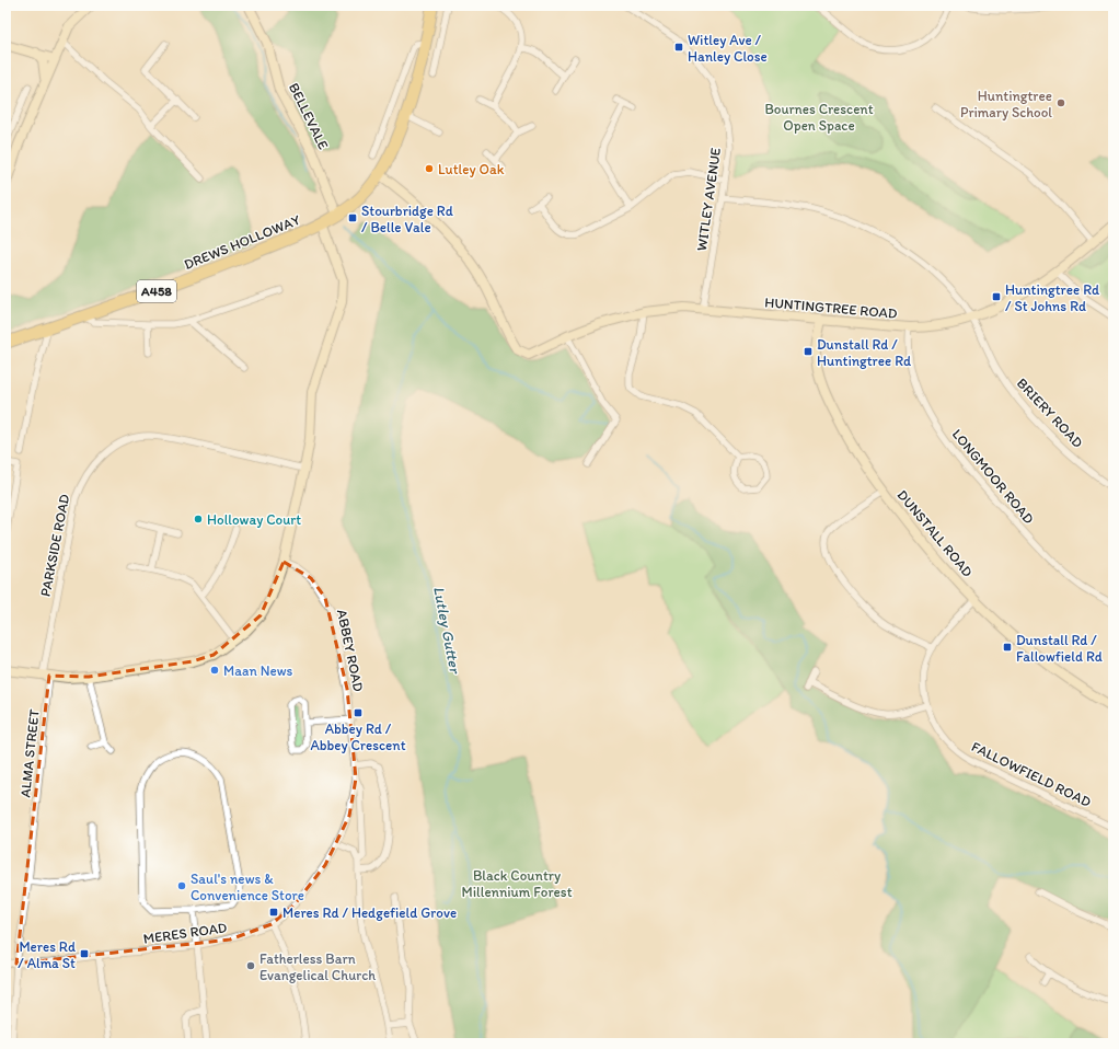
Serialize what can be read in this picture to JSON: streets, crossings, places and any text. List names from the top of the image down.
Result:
{
  "streets": {
    "highway": ["DREWS HOLLOWAY", "A458"],
    "street": [
      "BELLEVALE",
      "WITLEY AVENUE",
      "HUNTINGTREE ROAD",
      "BRIERY ROAD",
      "LONGMOOR ROAD",
      "DUNSTALL ROAD",
      "PARKSIDE ROAD",
      "ABBEY ROAD",
      "ALMA STREET",
      "FALLOWFIELD ROAD",
      "MERES ROAD"
    ]
  },
  "crossings": [
    ["BELLEVALE", "DREWS HOLLOWAY"],
    ["BELLEVALE", "A458"],
    ["WITLEY AVENUE", "HUNTINGTREE ROAD"],
    ["WITLEY AVENUE", "BRIERY ROAD"],
    ["DREWS HOLLOWAY", "A458"],
    ["A458", "HUNTINGTREE ROAD"],
    ["HUNTINGTREE ROAD", "BRIERY ROAD"],
    ["HUNTINGTREE ROAD", "LONGMOOR ROAD"],
    ["HUNTINGTREE ROAD", "DUNSTALL ROAD"],
    ["DUNSTALL ROAD", "FALLOWFIELD ROAD"],
    ["PARKSIDE ROAD", "ALMA STREET"],
    ["ABBEY ROAD", "MERES ROAD"],
    ["ALMA STREET", "MERES ROAD"]
  ],
  "water": ["Lutley Gutter"],
  "parks": ["Bournes Crescent Open Space", "Black Country Millennium Forest"],
  "places": {
    "transit": [
      "Witley Ave / Hanley Close",
      "Stourbridge Rd / Belle Vale",
      "Huntingtree Rd / St Johns Rd",
      "Dunstall Rd / Huntingtree Rd",
      "Dunstall Rd / Fallowfield Rd",
      "Abbey Rd / Abbey Crescent",
      "Meres Rd / Hedgefield Grove",
      "Meres Rd / Alma St"
    ],
    "other": [
      "Huntingtree Primary School",
      "Lutley Oak",
      "Holloway Court",
      "Maan News",
      "Saul's news & Convenience Store",
      "Fatherless Barn Evangelical Church"
    ]
  }
}
